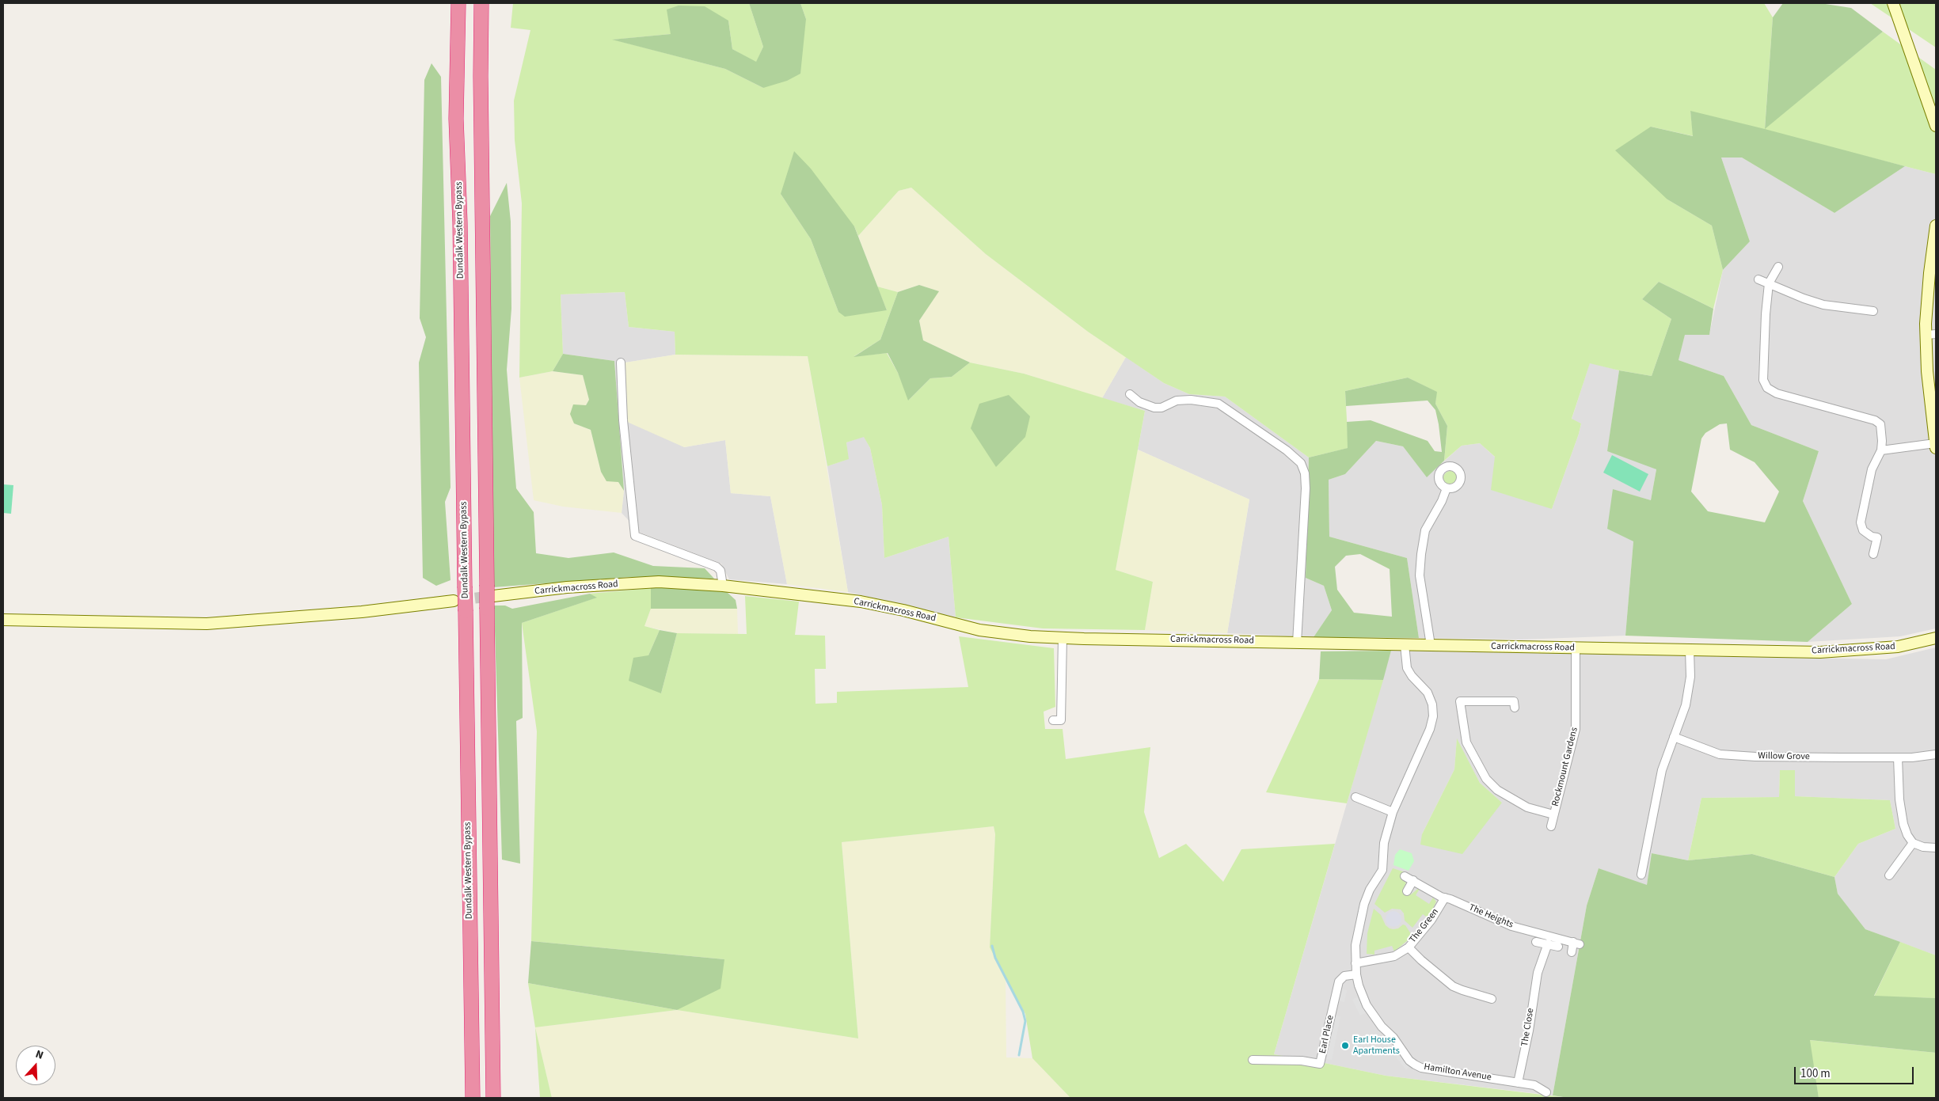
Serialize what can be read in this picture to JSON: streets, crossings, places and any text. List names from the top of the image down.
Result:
{
  "streets": {
    "highway": ["Dundalk Western Bypass"],
    "main road": ["Carrickmacross Road"],
    "street": [
      "Willow Grove",
      "Rockmount Gardens",
      "The Heights",
      "The Green",
      "The Close",
      "Earl Place",
      "Hamilton Avenue"
    ]
  },
  "crossings": [
    ["Carrickmacross Road", "Rockmount Gardens"],
    ["Carrickmacross Road", "Hamilton Avenue"],
    ["The Heights", "The Green"],
    ["The Green", "Hamilton Avenue"],
    ["The Close", "Hamilton Avenue"],
    ["Earl Place", "Hamilton Avenue"]
  ],
  "places": ["Earl House Apartments"],
  "scale_bar": "100 m",
  "north": "top"
}
